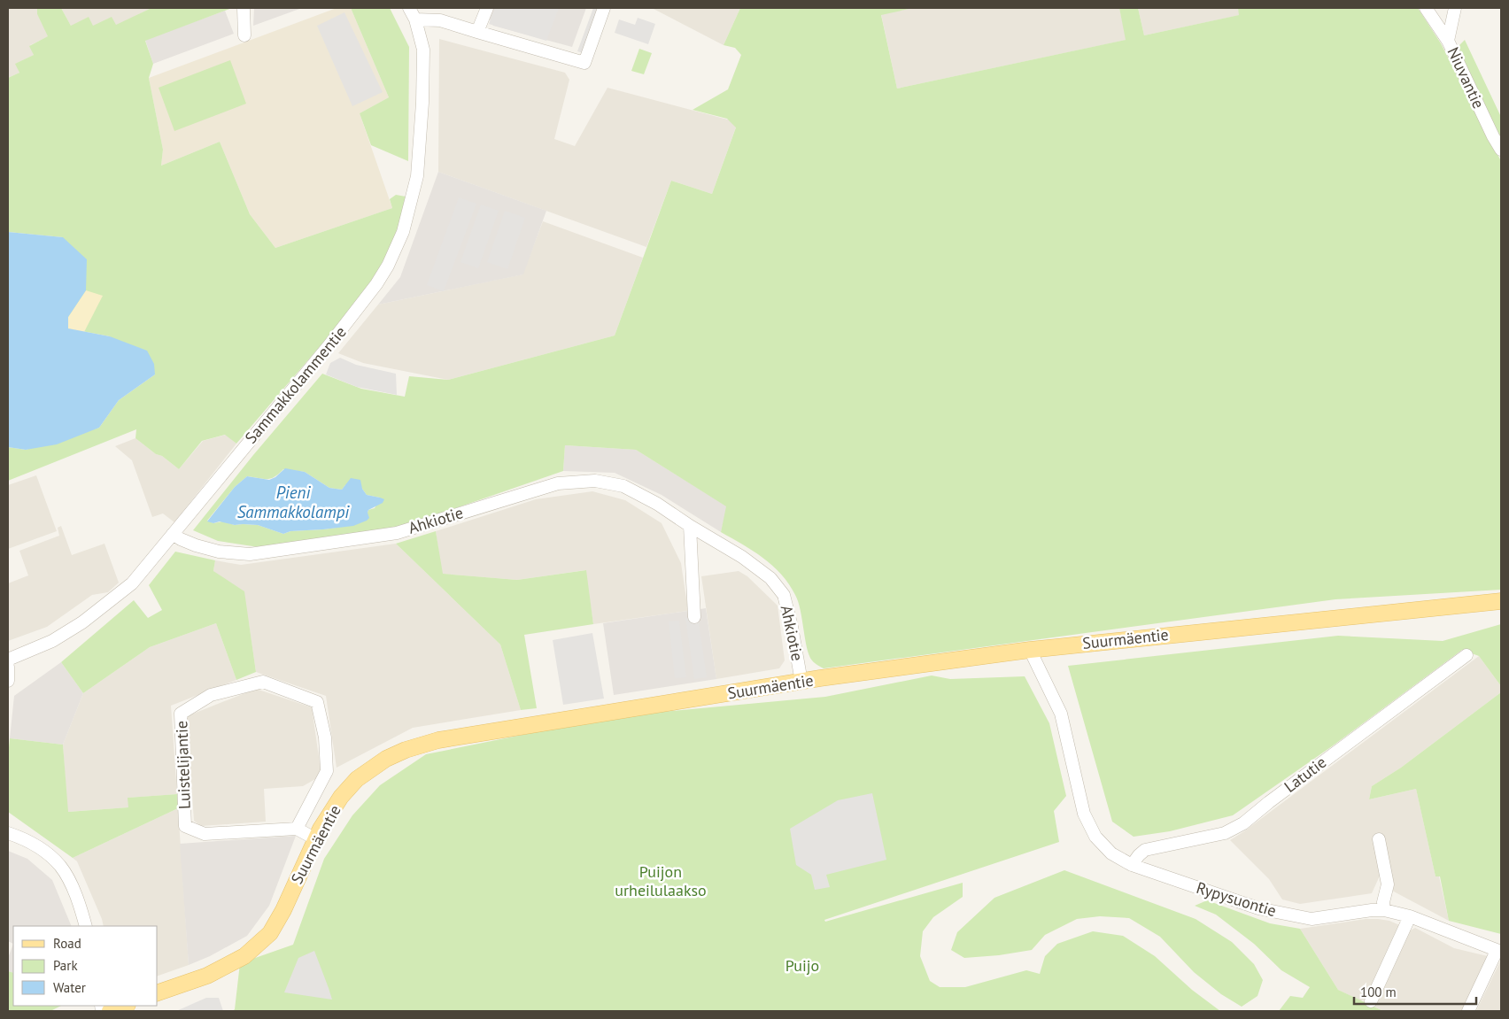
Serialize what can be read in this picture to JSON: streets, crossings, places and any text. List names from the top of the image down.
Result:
{
  "streets": {
    "main road": ["Suurmäentie"],
    "street": [
      "Niuvantie",
      "Sammakkolammentie",
      "Ahkiotie",
      "Luistelijantie",
      "Latutie",
      "Rypysuontie"
    ]
  },
  "crossings": [
    ["Sammakkolammentie", "Ahkiotie"],
    ["Ahkiotie", "Suurmäentie"],
    ["Suurmäentie", "Rypysuontie"],
    ["Latutie", "Rypysuontie"]
  ],
  "water": ["Pieni Sammakkolampi"],
  "parks": ["Puijon urheilulaakso", "Puijo"],
  "legend": ["Road", "Park", "Water"],
  "scale_bar": "100 m"
}
